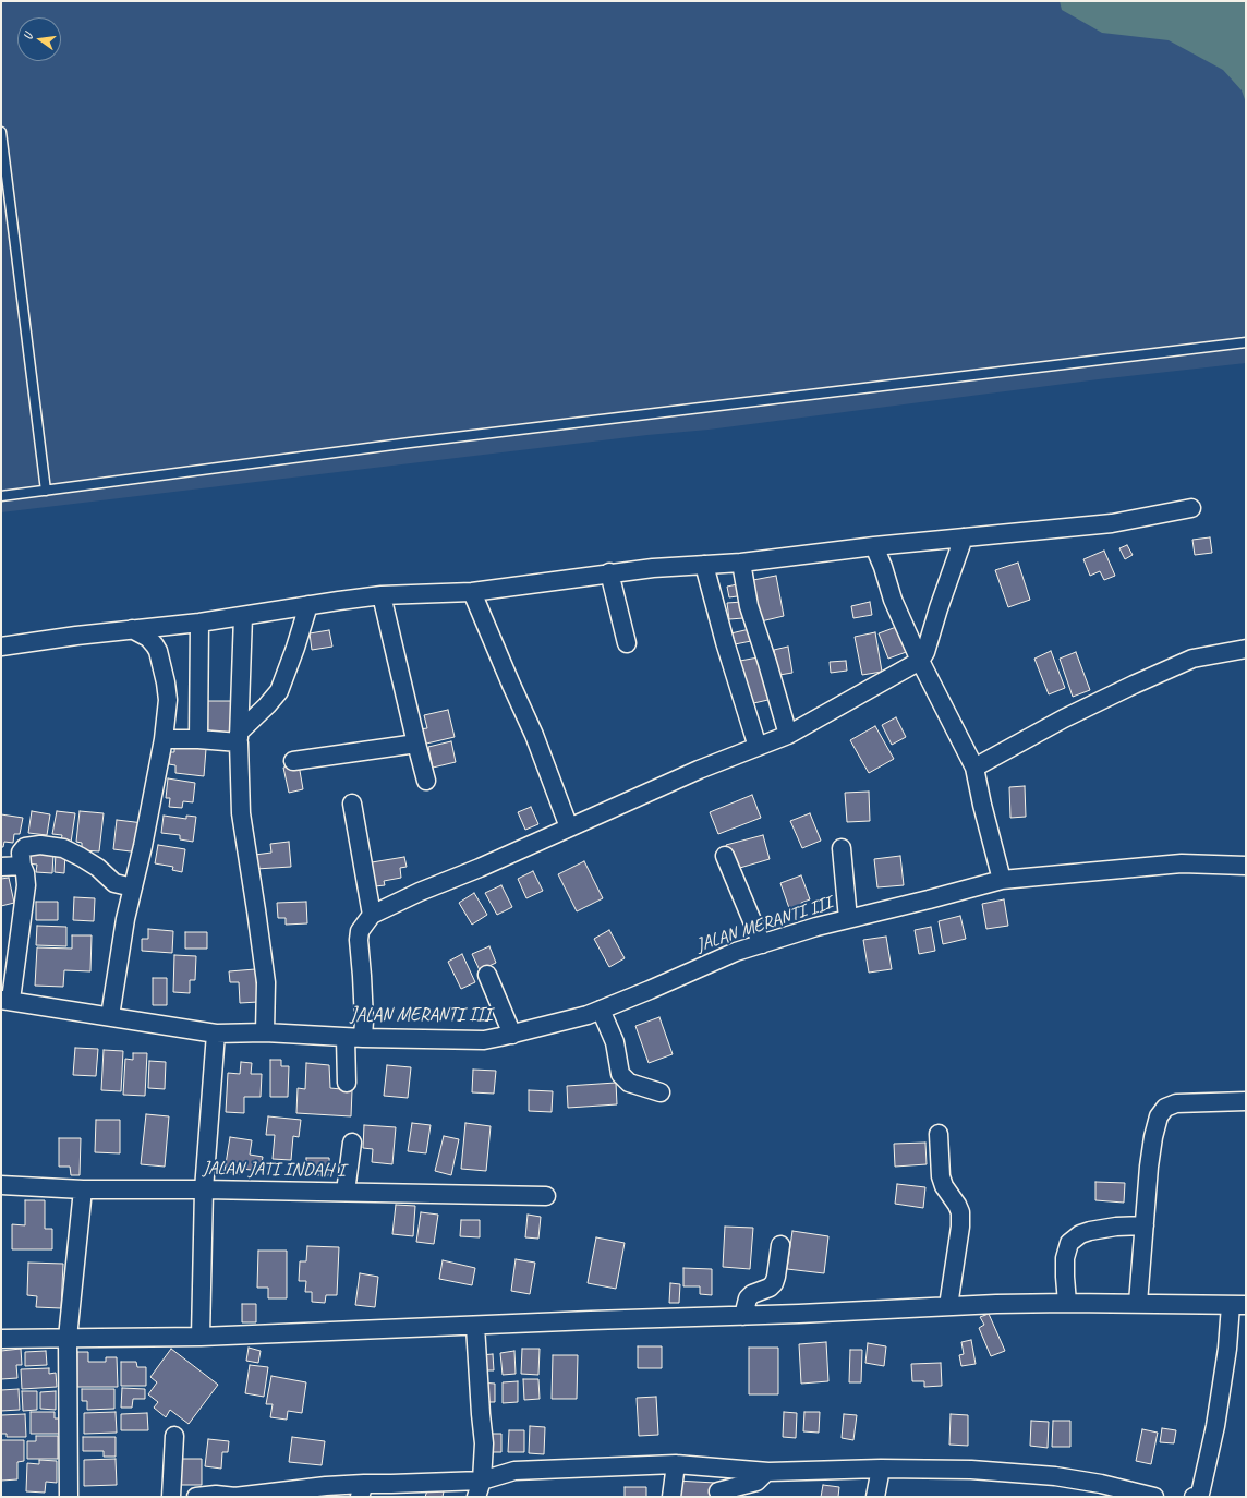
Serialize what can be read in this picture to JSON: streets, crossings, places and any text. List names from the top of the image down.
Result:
{
  "streets": {
    "street": ["JALAN MERANTI III", "JALAN JATI INDAH I"]
  },
  "north": "left"
}
